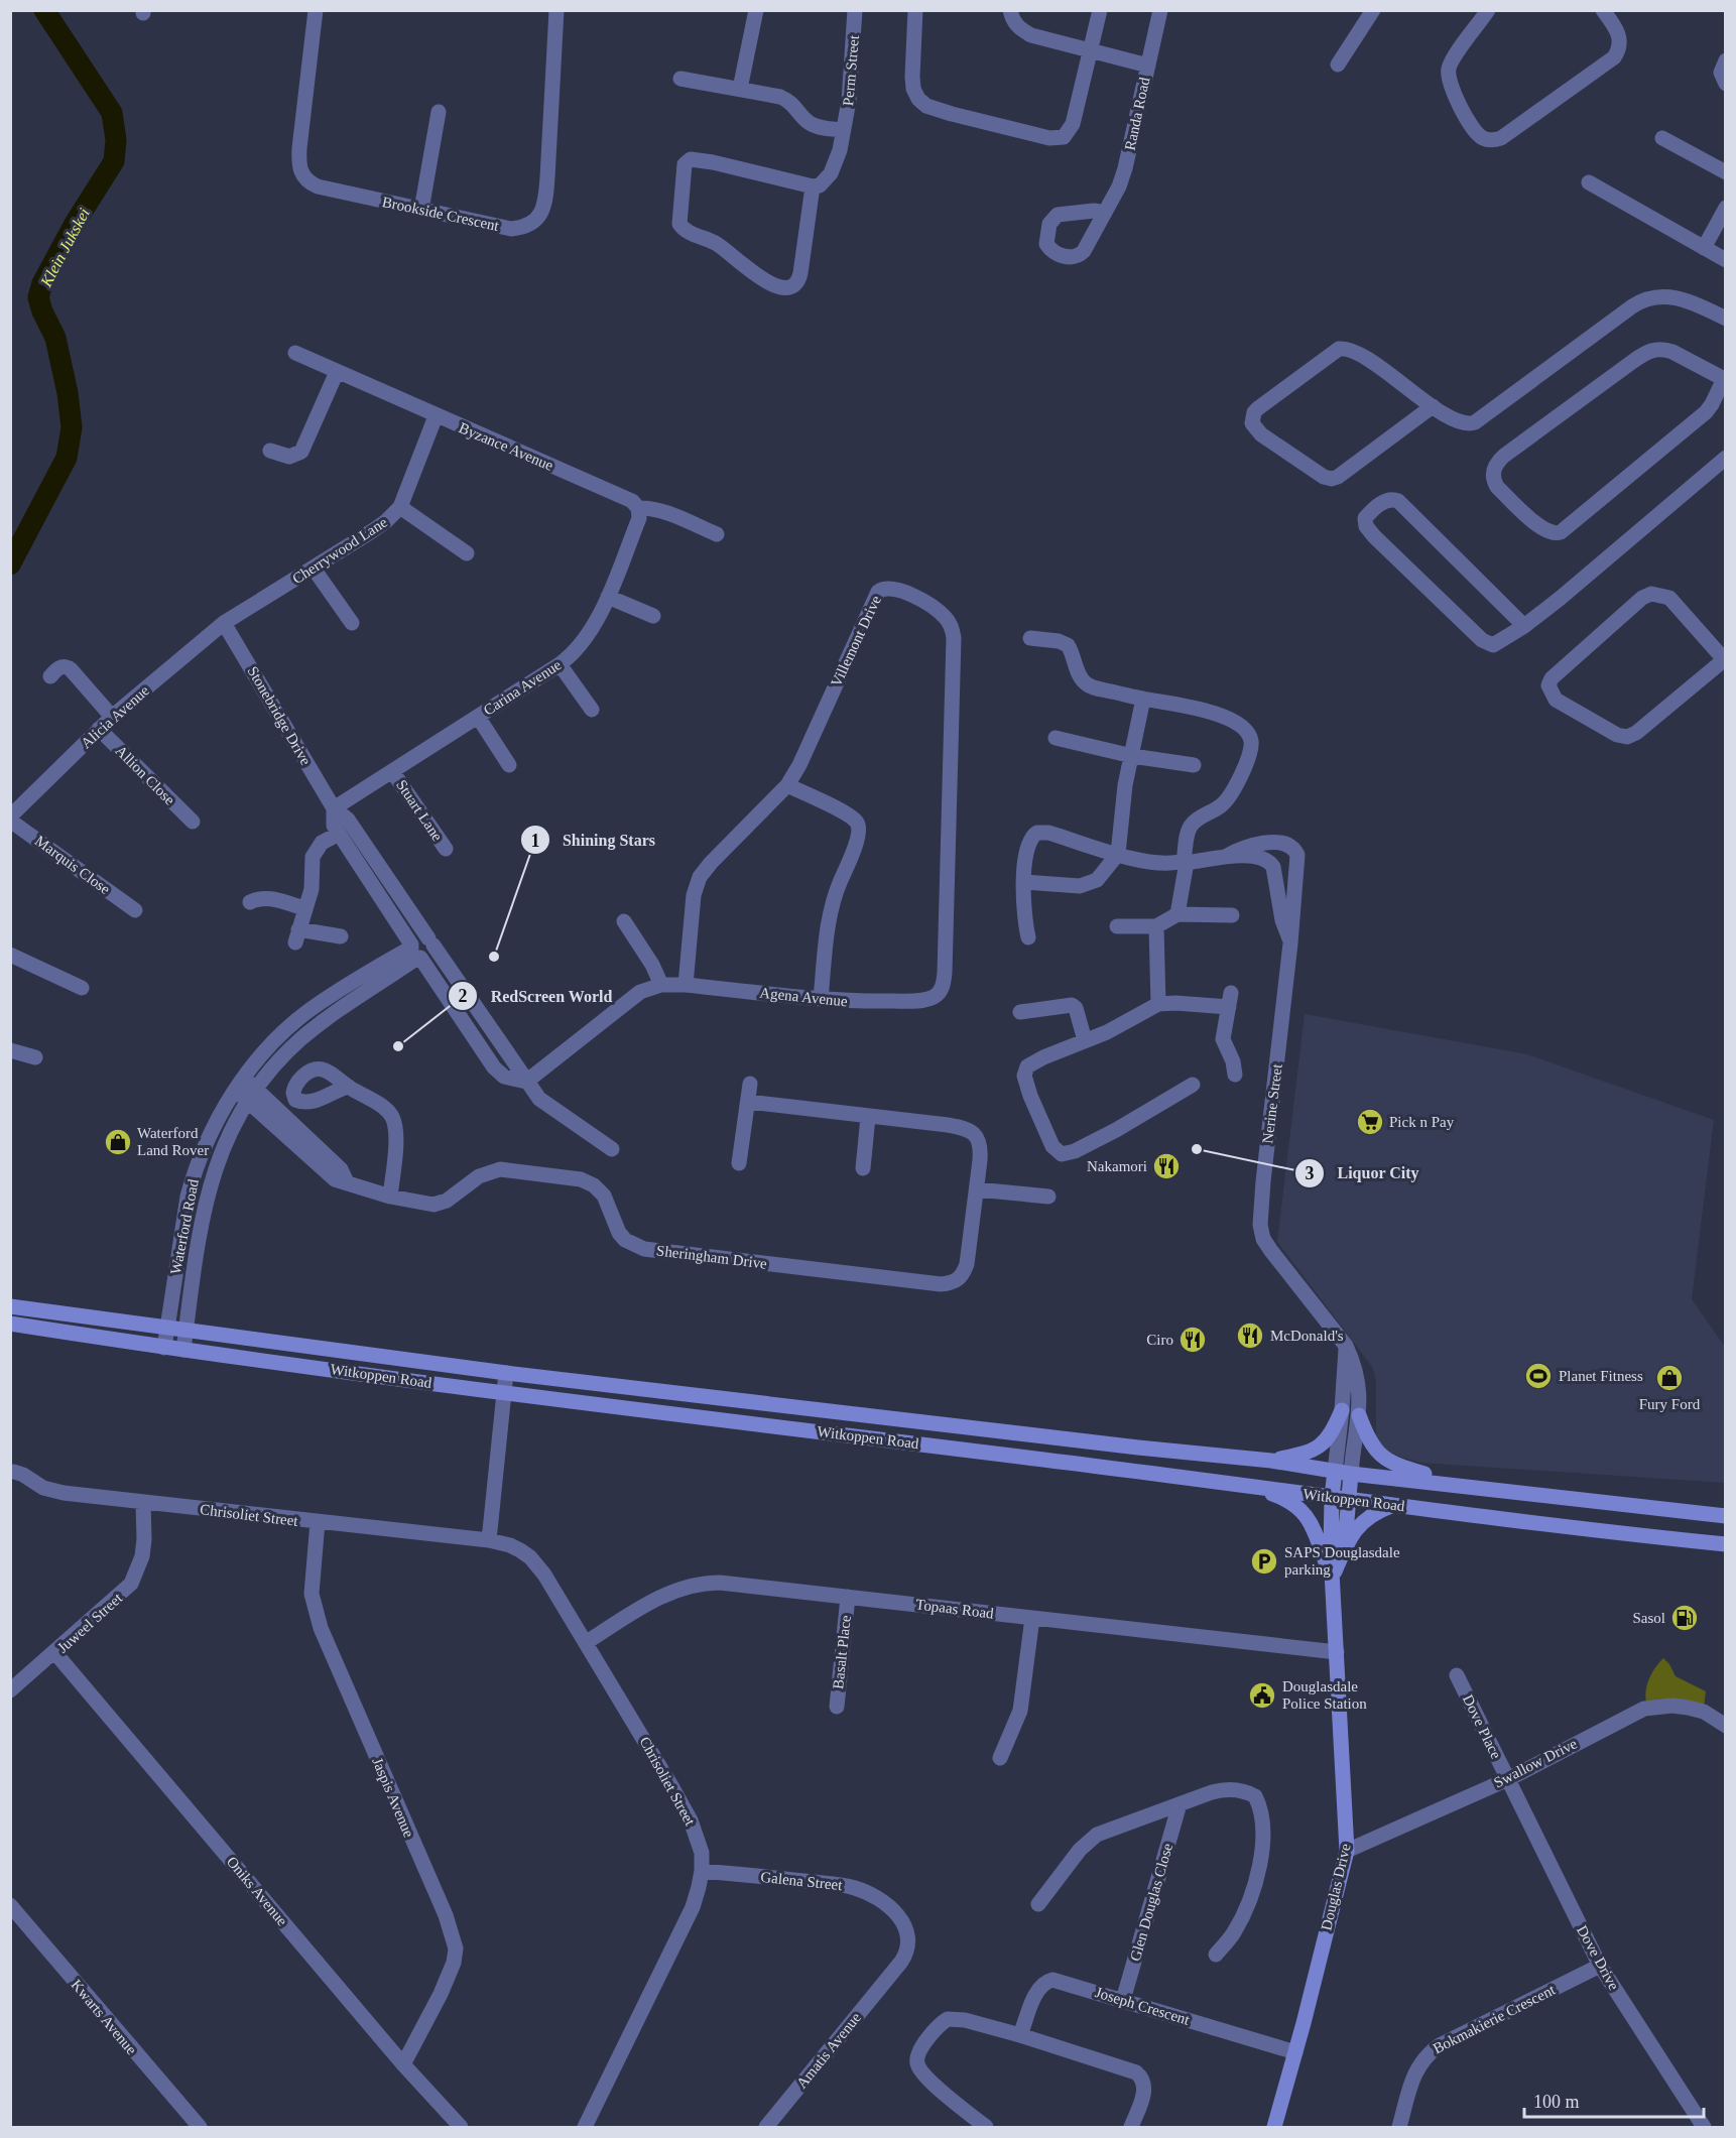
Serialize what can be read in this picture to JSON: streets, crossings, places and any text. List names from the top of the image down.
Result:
{
  "streets": {
    "main road": ["Witkoppen Road", "Douglas Drive"],
    "street": [
      "Perm Street",
      "Randa Road",
      "Brookside Crescent",
      "Byzance Avenue",
      "Cherrywood Lane",
      "Villemont Drive",
      "Carina Avenue",
      "Stonebridge Drive",
      "Alicia Avenue",
      "Allion Close",
      "Stuart Lane",
      "Marquis Close",
      "Agena Avenue",
      "Nerine Street",
      "Waterford Road",
      "Sheringham Drive",
      "Chrisoliet Street",
      "Topaas Road",
      "Juweel Street",
      "Basalt Place",
      "Dove Place",
      "Swallow Drive",
      "Jaspis Avenue",
      "Galena Street",
      "Oniks Avenue",
      "Glen Douglas Close",
      "Dove Drive",
      "Joseph Crescent",
      "Kwarts Avenue",
      "Bokmakierie Crescent",
      "Amatis Avenue"
    ]
  },
  "crossings": [
    ["Byzance Avenue", "Cherrywood Lane"],
    ["Byzance Avenue", "Carina Avenue"],
    ["Cherrywood Lane", "Stonebridge Drive"],
    ["Cherrywood Lane", "Alicia Avenue"],
    ["Villemont Drive", "Agena Avenue"],
    ["Carina Avenue", "Stonebridge Drive"],
    ["Carina Avenue", "Stuart Lane"],
    ["Stonebridge Drive", "Alicia Avenue"],
    ["Stonebridge Drive", "Agena Avenue"],
    ["Stonebridge Drive", "Waterford Road"],
    ["Alicia Avenue", "Allion Close"],
    ["Alicia Avenue", "Marquis Close"],
    ["Nerine Street", "Witkoppen Road"],
    ["Nerine Street", "Douglas Drive"],
    ["Waterford Road", "Sheringham Drive"],
    ["Waterford Road", "Witkoppen Road"],
    ["Witkoppen Road", "Douglas Drive"],
    ["Chrisoliet Street", "Topaas Road"],
    ["Chrisoliet Street", "Juweel Street"],
    ["Chrisoliet Street", "Jaspis Avenue"],
    ["Chrisoliet Street", "Galena Street"],
    ["Topaas Road", "Basalt Place"],
    ["Topaas Road", "Douglas Drive"],
    ["Juweel Street", "Oniks Avenue"],
    ["Dove Place", "Swallow Drive"],
    ["Dove Place", "Dove Drive"],
    ["Swallow Drive", "Douglas Drive"],
    ["Swallow Drive", "Dove Drive"],
    ["Jaspis Avenue", "Oniks Avenue"],
    ["Galena Street", "Amatis Avenue"],
    ["Douglas Drive", "Joseph Crescent"],
    ["Glen Douglas Close", "Joseph Crescent"],
    ["Dove Drive", "Bokmakierie Crescent"]
  ],
  "water": ["Klein Jukskei"],
  "places": {
    "other": ["Shining Stars", "RedScreen World", "Liquor City"],
    "supermarket": ["Pick n Pay"],
    "shop": ["Waterford Land Rover", "Fury Ford"],
    "restaurant": ["Nakamori", "McDonald's", "Ciro"],
    "sports": ["Planet Fitness"],
    "parking": ["SAPS Douglasdale parking"],
    "fuel station": ["Sasol"],
    "public building": ["Douglasdale Police Station"]
  },
  "scale_bar": "100 m"
}
